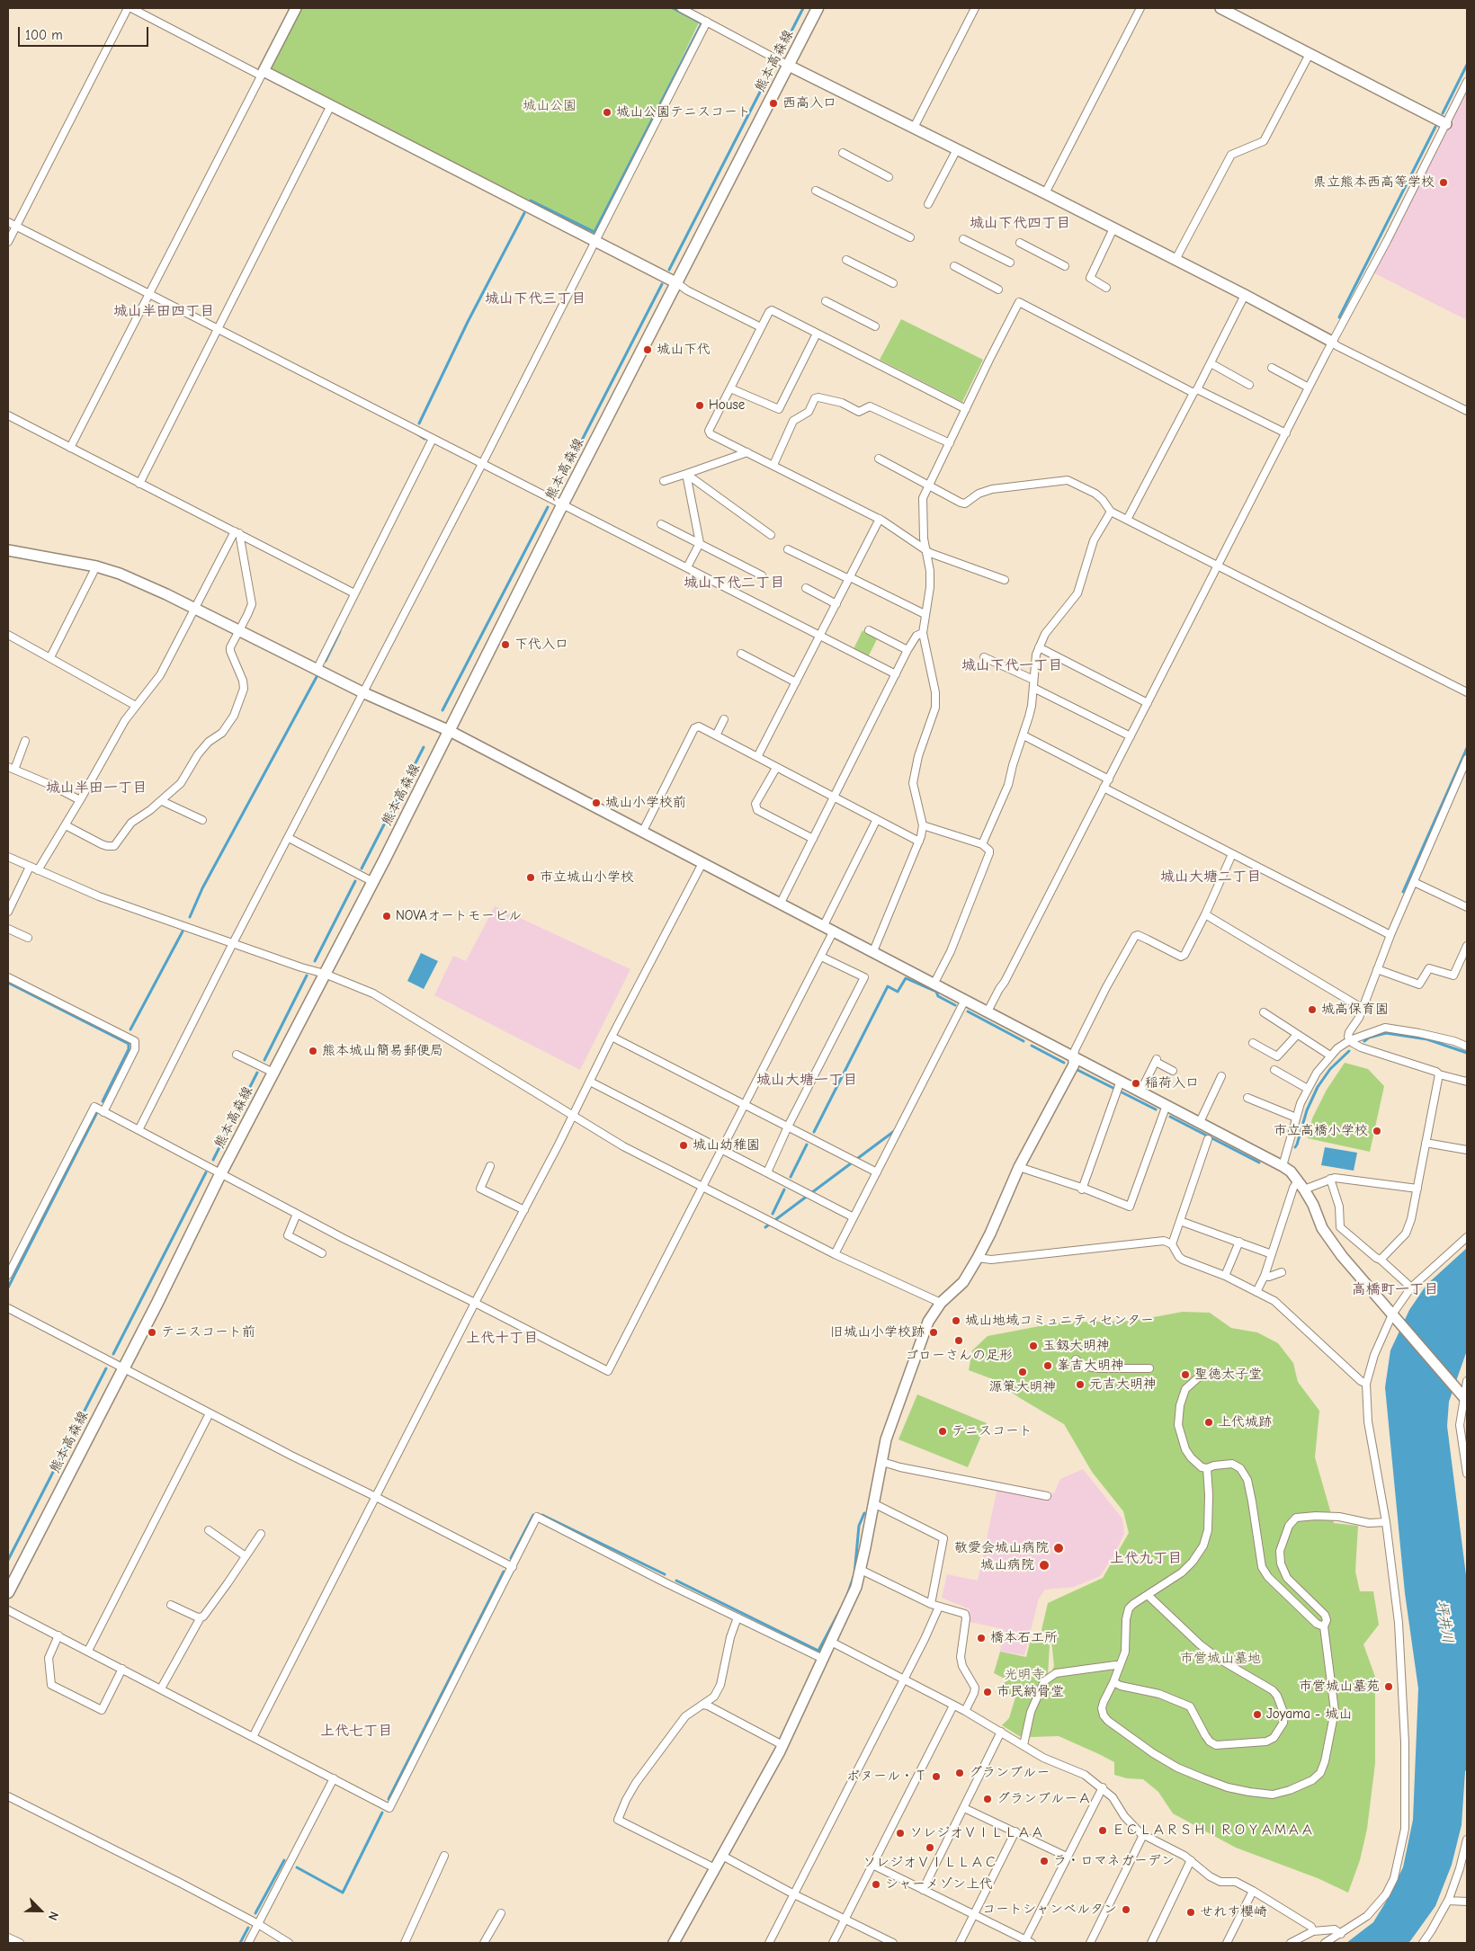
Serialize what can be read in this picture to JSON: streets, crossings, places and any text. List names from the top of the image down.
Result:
{
  "streets": {
    "main road": ["熊本高森線"]
  },
  "districts": [
    "城山下代四丁目",
    "城山下代三丁目",
    "城山半田四丁目",
    "城山下代二丁目",
    "城山下代一丁目",
    "城山半田一丁目",
    "城山大塘二丁目",
    "城山大塘一丁目",
    "高橋町一丁目",
    "上代十丁目",
    "上代九丁目",
    "上代七丁目"
  ],
  "water": ["坪井川"],
  "parks": ["城山公園", "市営城山墓地", "光明寺"],
  "places": [
    "西高入口",
    "城山公園テニスコート",
    "県立熊本西高等学校",
    "城山下代",
    "House",
    "下代入口",
    "城山小学校前",
    "市立城山小学校",
    "NOVAオートモービル",
    "城高保育園",
    "熊本城山簡易郵便局",
    "稲荷入口",
    "市立高橋小学校",
    "城山幼稚園",
    "城山地域コミュニティセンター",
    "テニスコート前",
    "旧城山小学校跡",
    "ゴローさんの足形",
    "玉釼大明神",
    "峯吉大明神",
    "源策大明神",
    "聖徳太子堂",
    "元吉大明神",
    "上代城跡",
    "テニスコート",
    "敬愛会城山病院",
    "城山病院",
    "橋本石工所",
    "市営城山墓苑",
    "市民納骨堂",
    "Joyama - 城山",
    "グランブルー",
    "ボヌール・Ｔ",
    "グランブルーＡ",
    "ＥＣＬＡＲＳＨＩＲＯＹＡＭＡＡ",
    "ソレジオＶＩＬＬＡＡ",
    "ソレジオＶＩＬＬＡＣ",
    "ラ・ロマネガーデン",
    "シャーメゾン上代",
    "コートシャンベルタン",
    "せれす櫻崎"
  ],
  "scale_bar": "100 m",
  "north": "bottom right"
}
